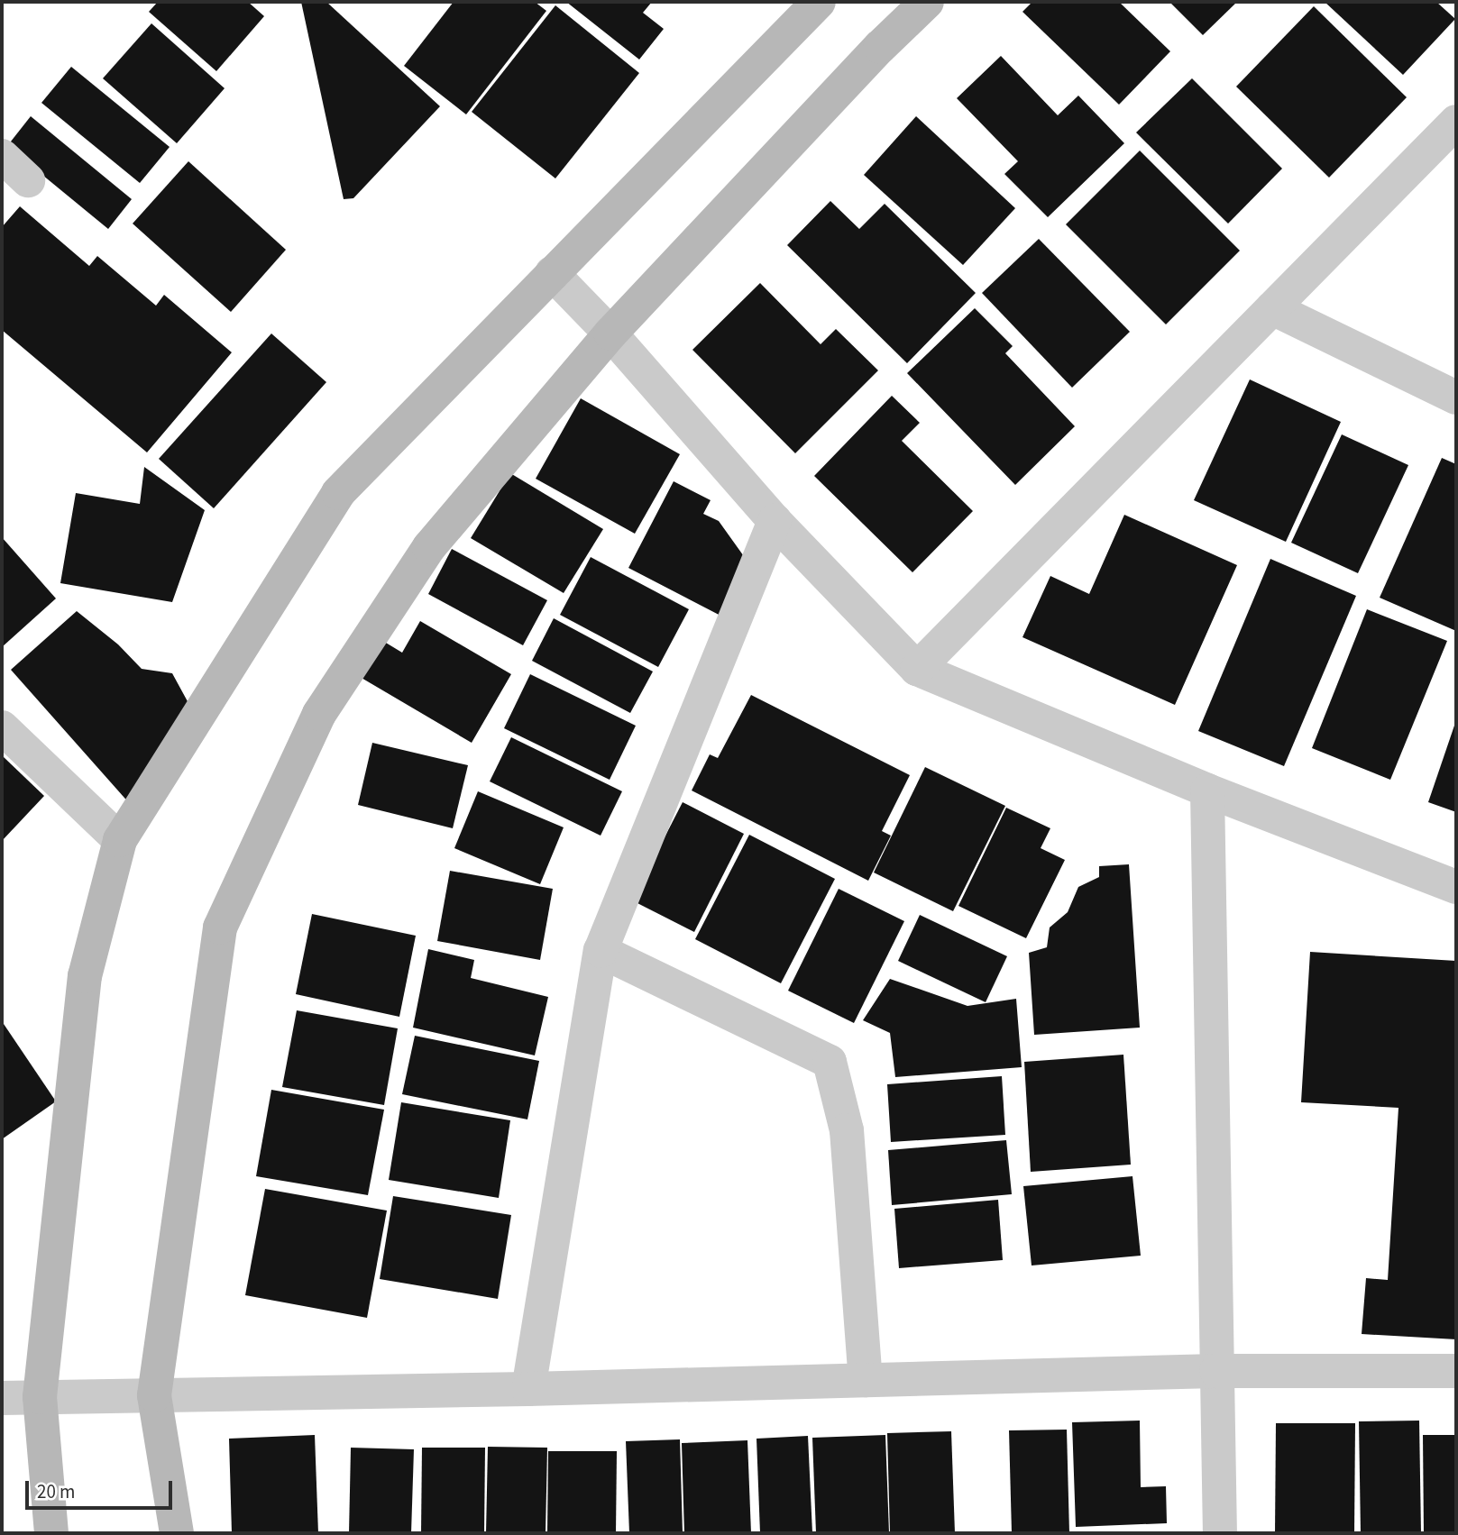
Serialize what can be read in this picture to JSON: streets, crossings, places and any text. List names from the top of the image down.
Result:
{
  "scale_bar": "20 m"
}
